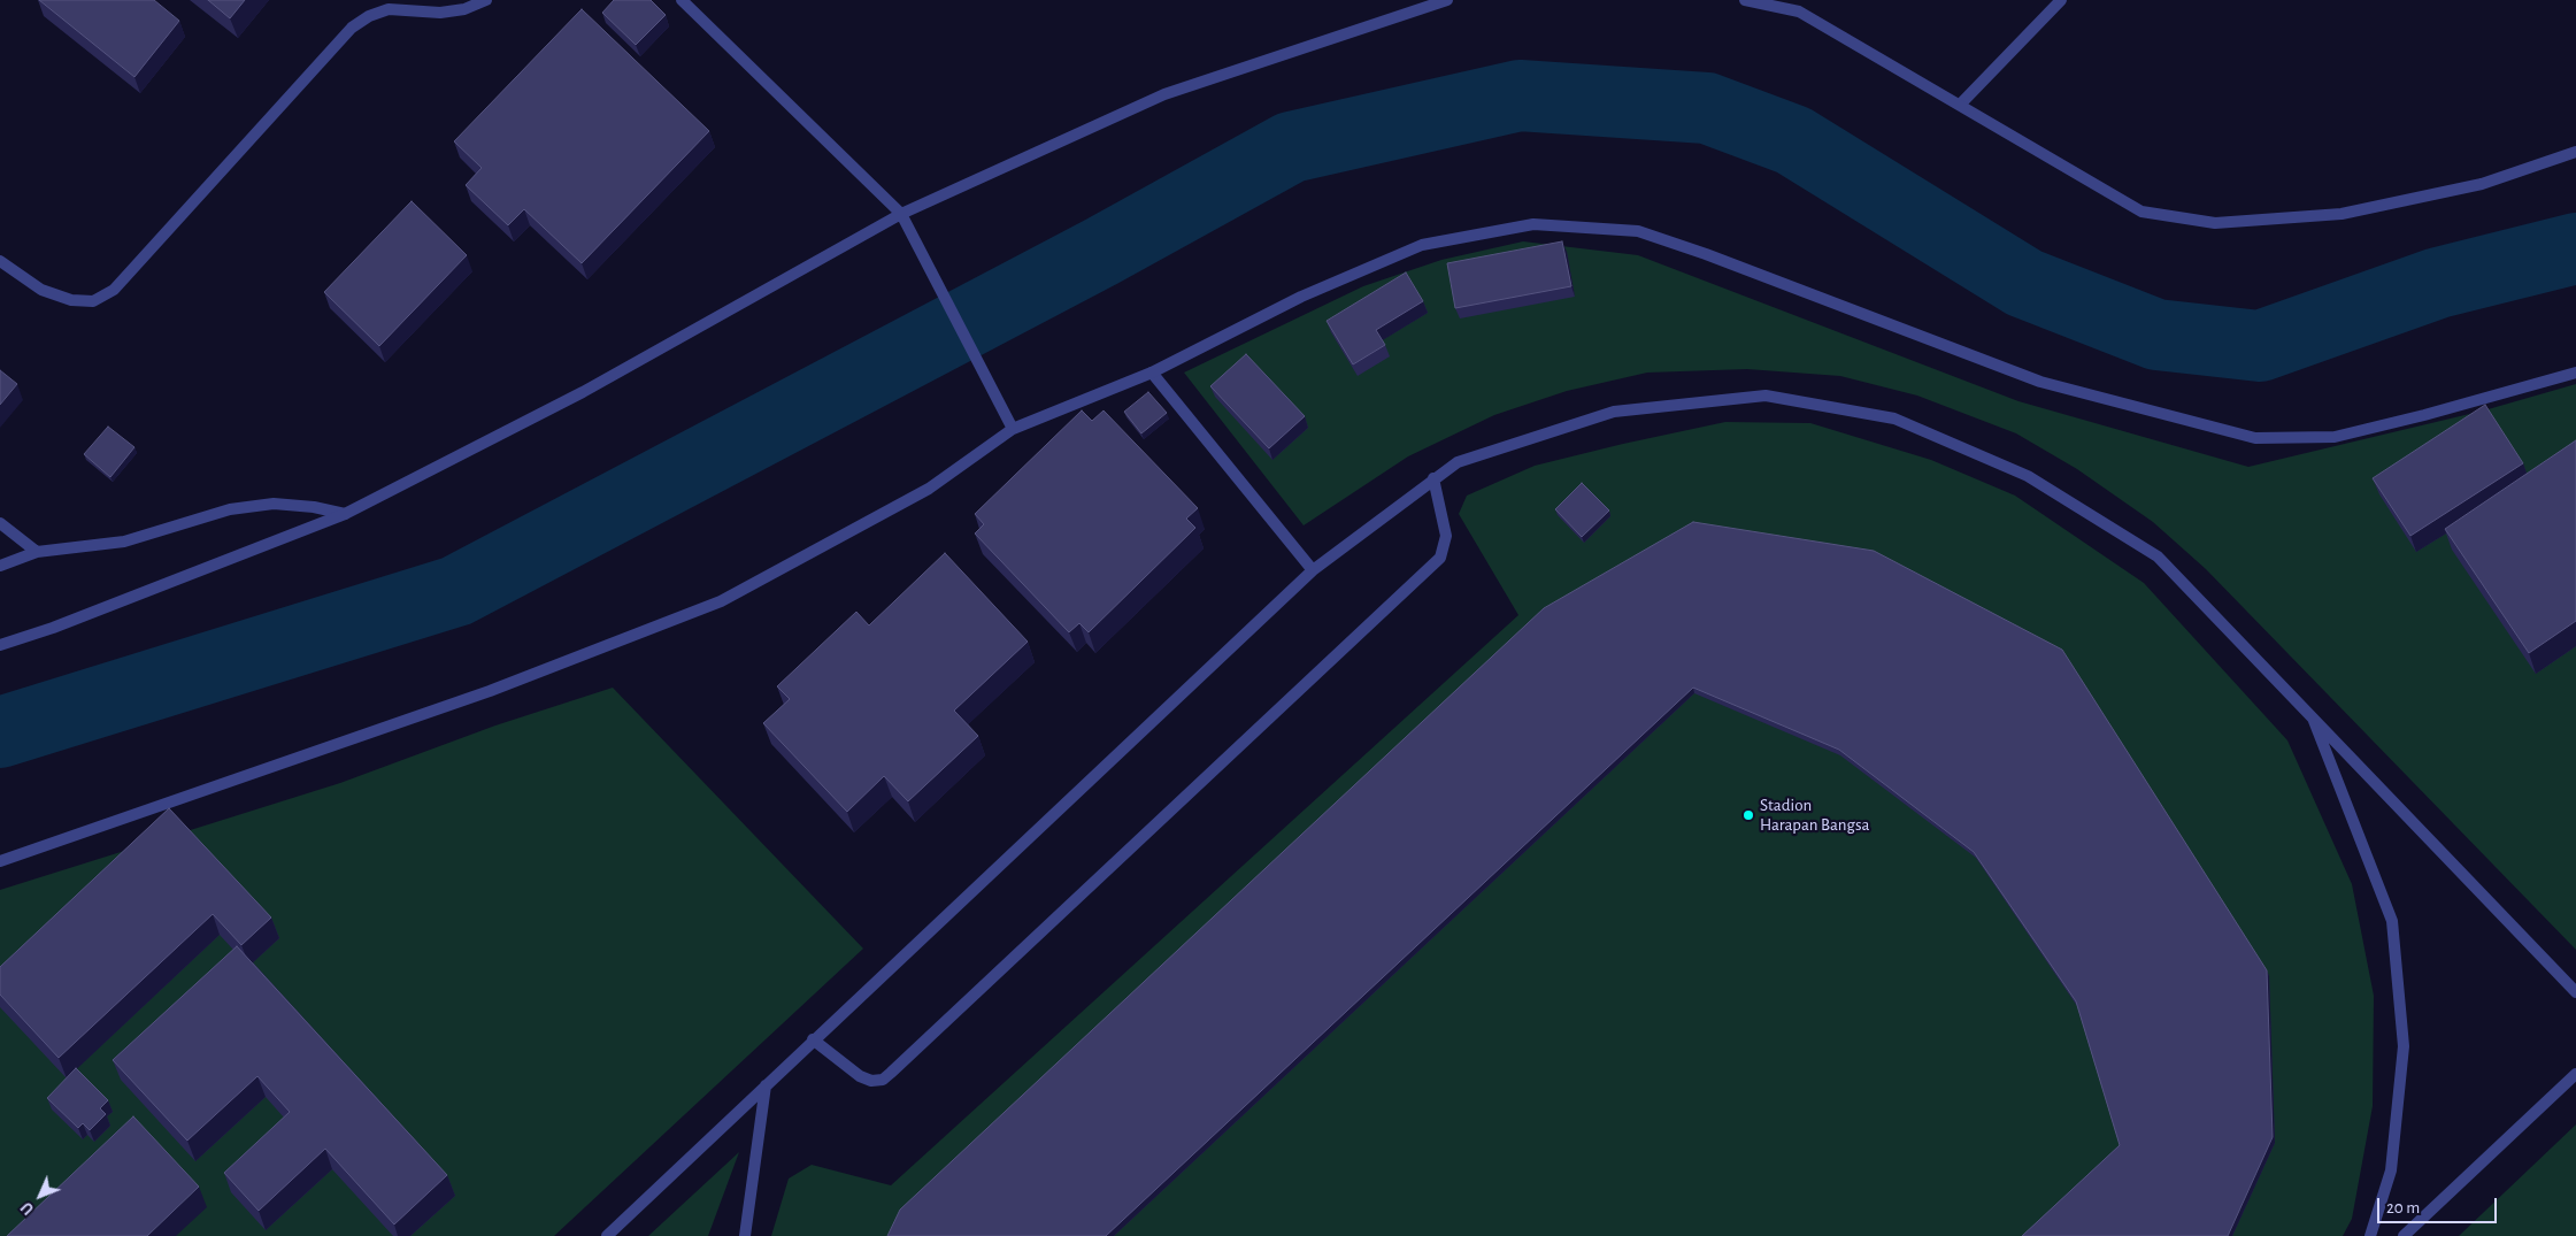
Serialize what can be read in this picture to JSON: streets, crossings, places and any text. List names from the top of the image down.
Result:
{
  "places": ["Stadion Harapan Bangsa"],
  "scale_bar": "20 m",
  "north": "bottom left"
}
